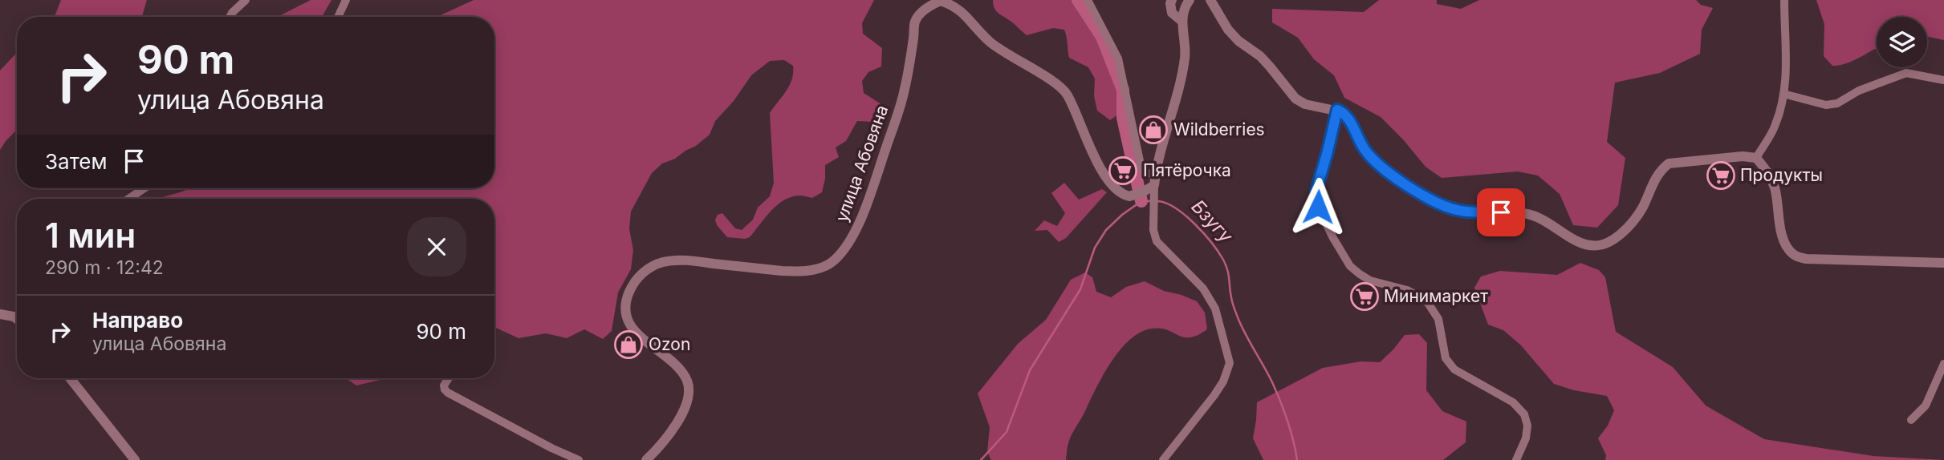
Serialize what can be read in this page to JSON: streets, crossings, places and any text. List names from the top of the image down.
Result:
{
  "streets": {
    "street": ["улица Абовяна"]
  },
  "water": ["Бзугу"],
  "places": {
    "shop": ["Wildberries", "Ozon"],
    "supermarket": ["Пятёрочка", "Продукты", "Минимаркет"]
  },
  "page": {
    "turn": ["90 m", "улица Абовяна"],
    "then": "Затем",
    "heading": ["1 мин", "290 m · 12:42"],
    "list": [
      {
        "name": "Направо",
        "note": "улица Абовяна",
        "value": "90 m"
      }
    ]
  }
}
